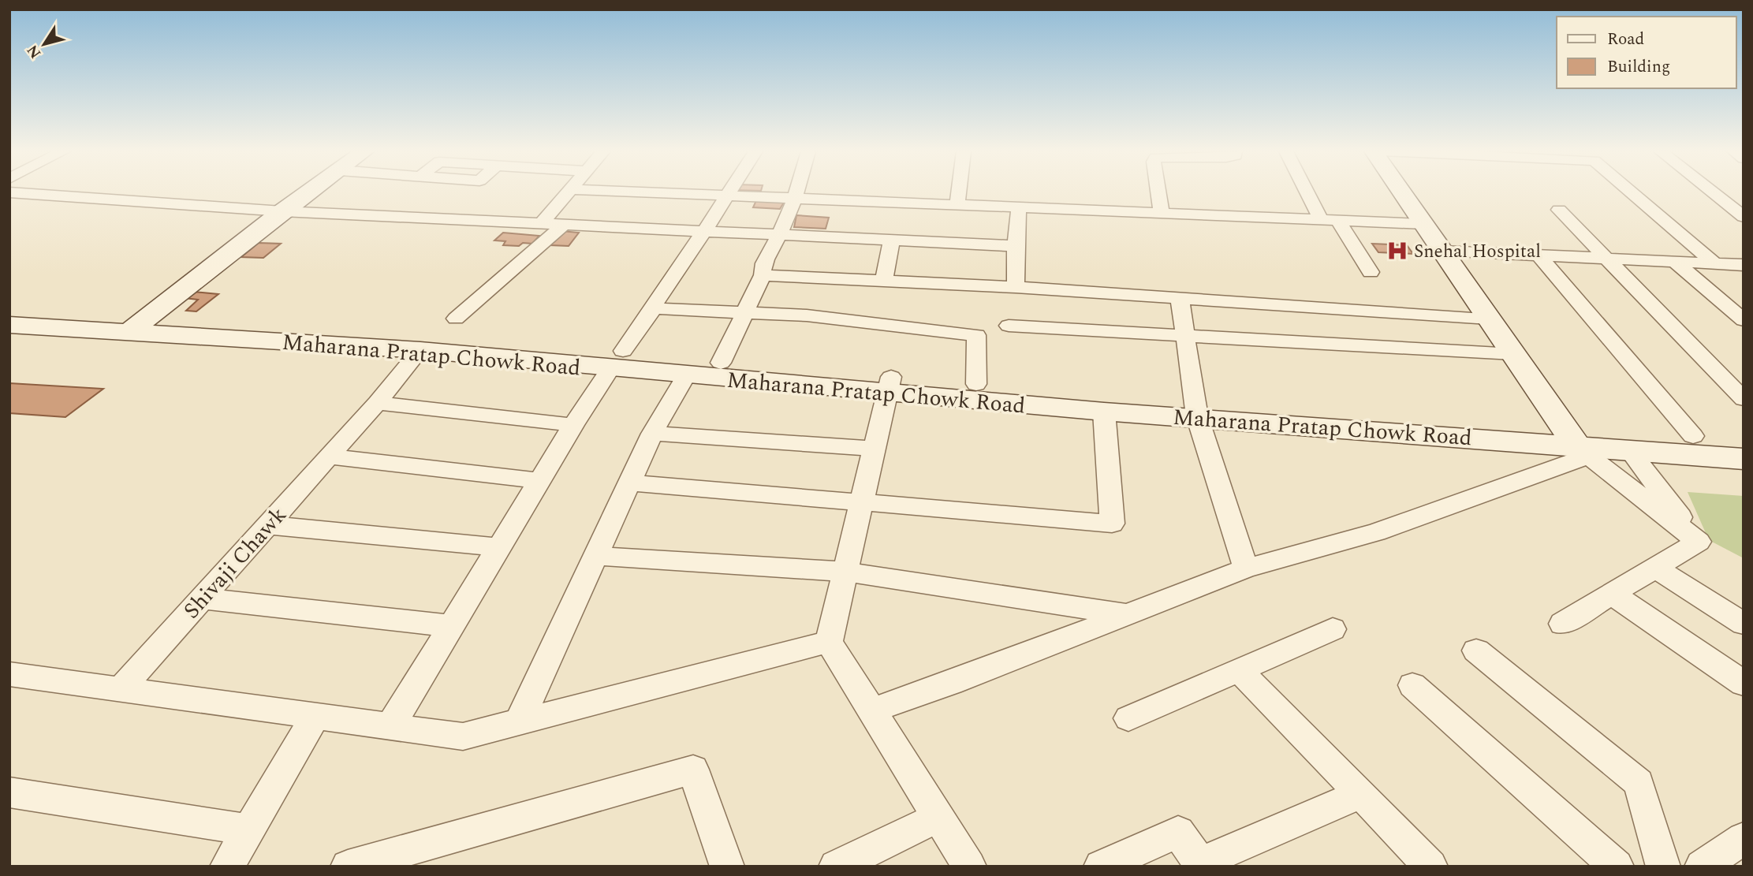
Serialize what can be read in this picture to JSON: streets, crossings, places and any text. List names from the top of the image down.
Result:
{
  "streets": {
    "main road": ["Maharana Pratap Chowk Road"],
    "street": ["Shivaji Chawk"]
  },
  "crossings": [
    ["Maharana Pratap Chowk Road", "Shivaji Chawk"]
  ],
  "places": {
    "hospital": ["Snehal Hospital"]
  },
  "legend": ["Road", "Building"],
  "north": "bottom left"
}
